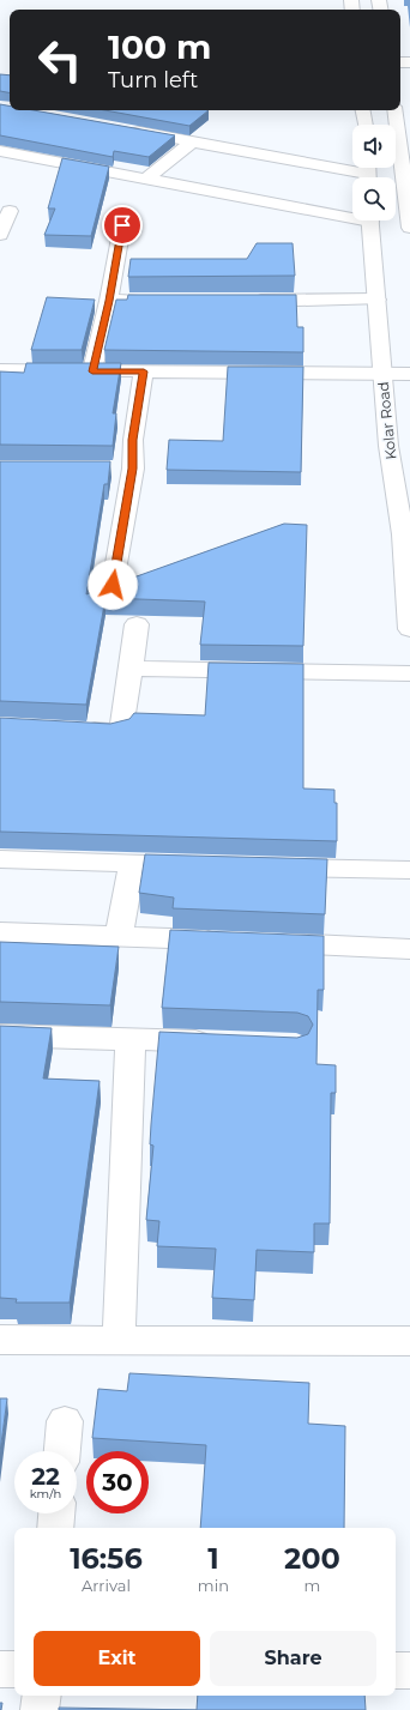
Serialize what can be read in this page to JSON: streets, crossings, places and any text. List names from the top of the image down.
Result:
{
  "streets": {
    "street": ["Kolar Road"]
  },
  "page": {
    "turn": ["100 m", "Turn left"],
    "speed": "22 km/h",
    "limit": "30",
    "eta": [
      "16:56",
      "Arrival",
      "1",
      "min",
      "200",
      "m"
    ],
    "buttons": ["Exit", "Share"]
  }
}
